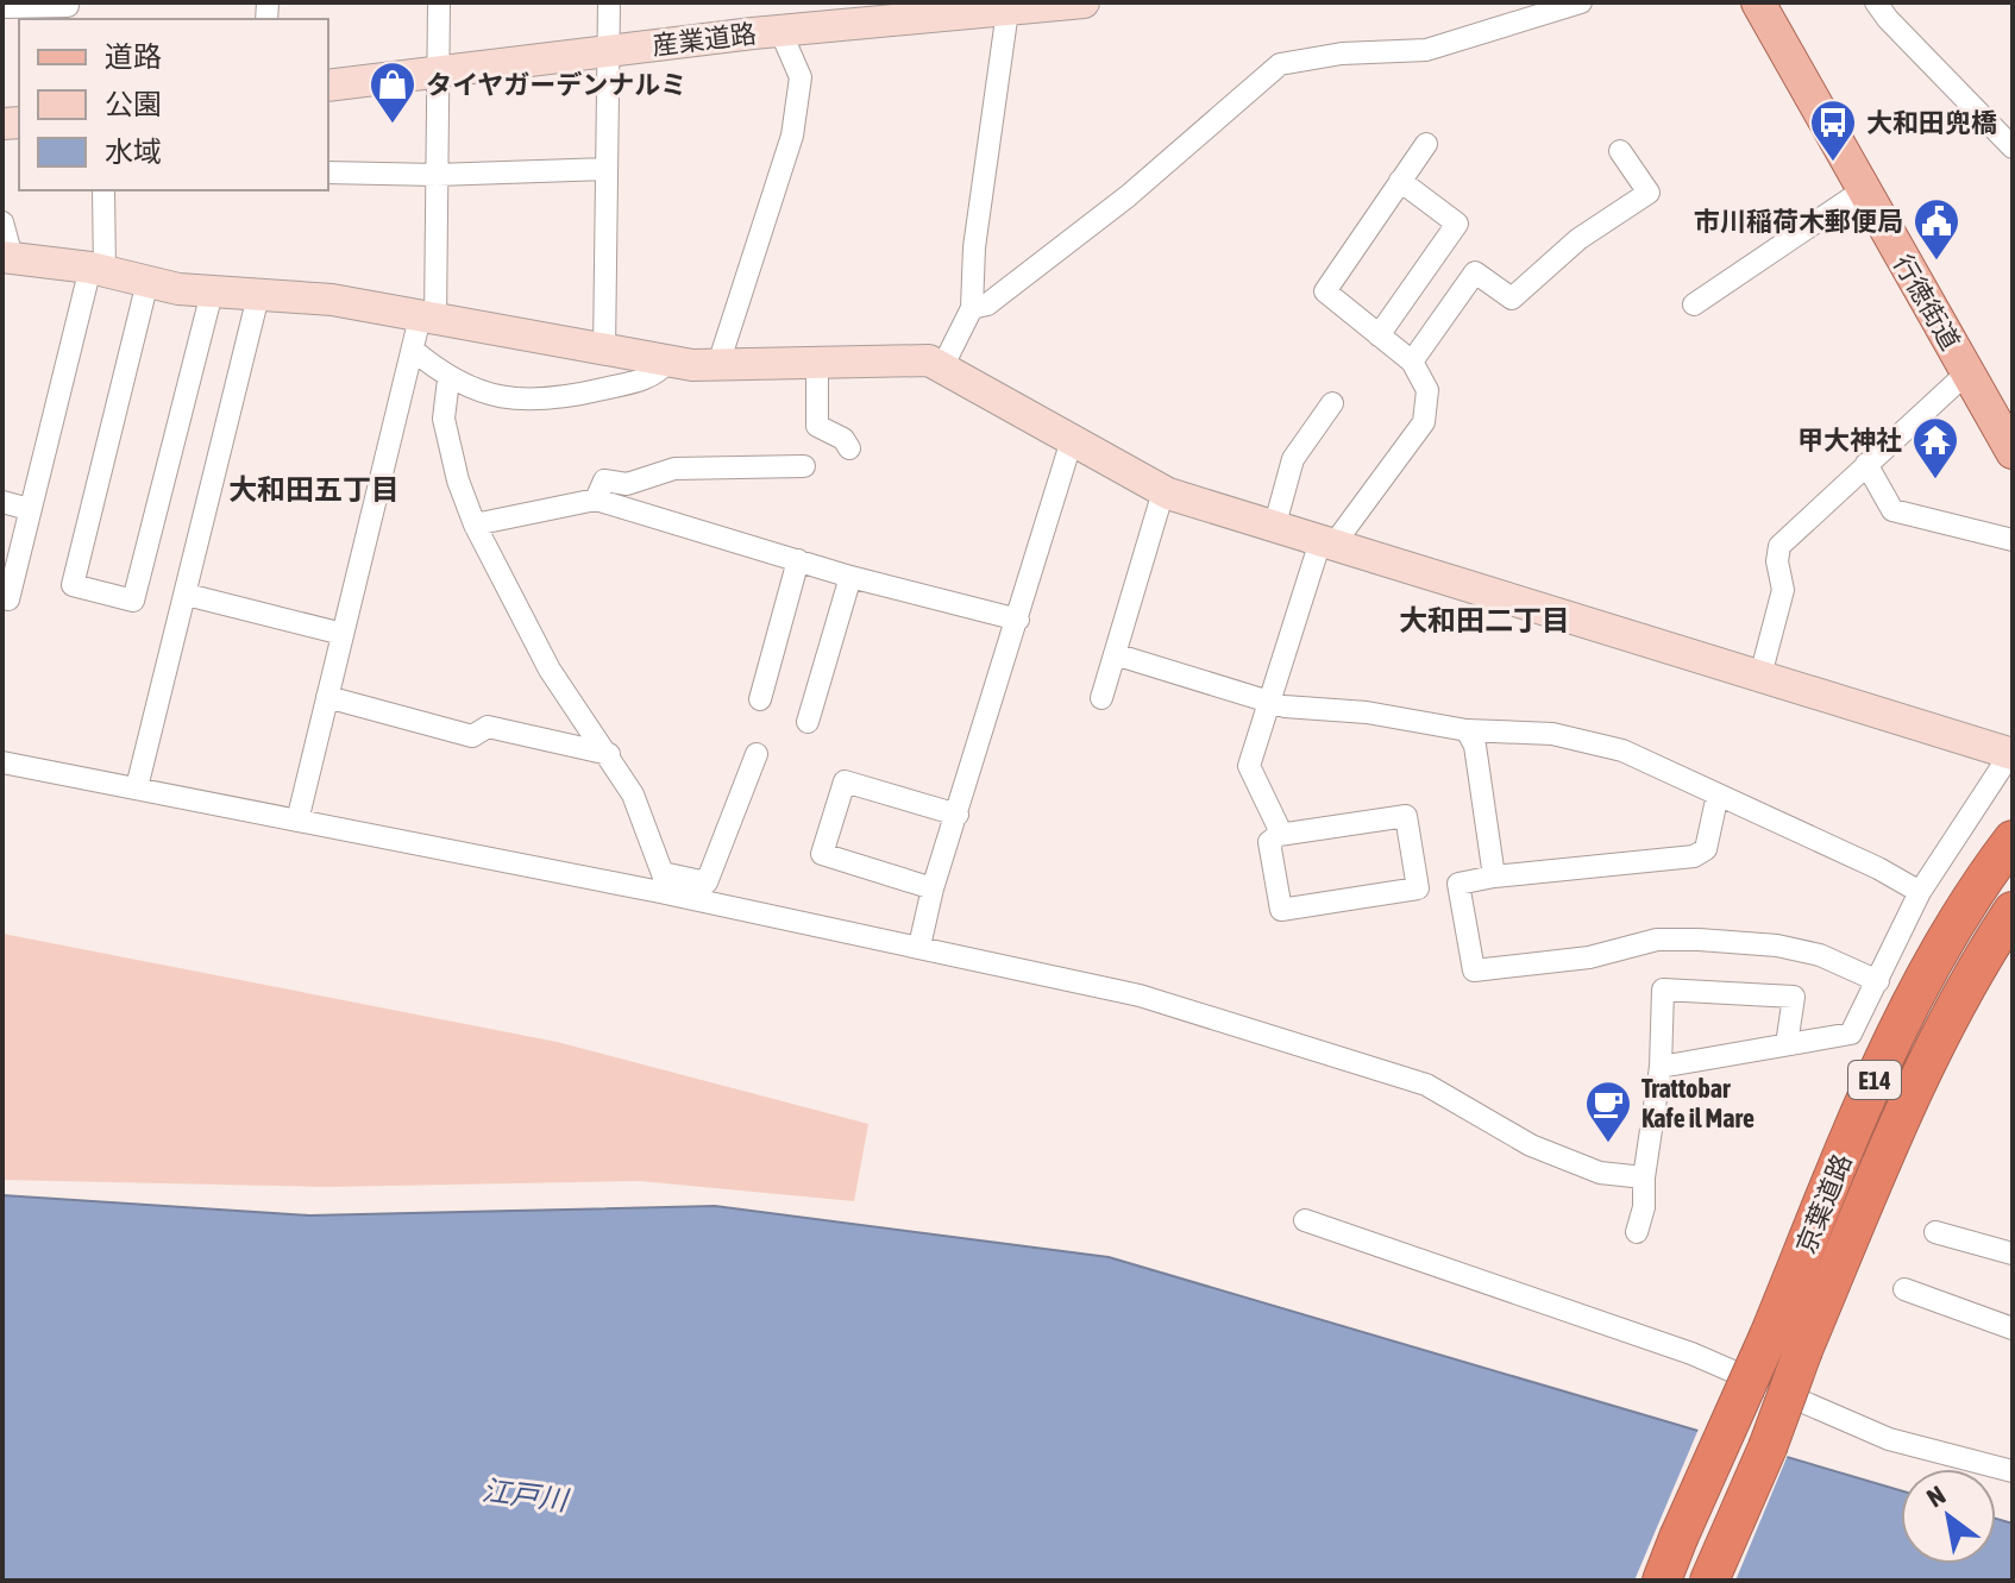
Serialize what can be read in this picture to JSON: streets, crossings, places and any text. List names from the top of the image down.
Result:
{
  "streets": {
    "highway": ["E14", "京葉道路"],
    "main road": ["行徳街道"],
    "street": ["産業道路"]
  },
  "districts": ["大和田五丁目", "大和田二丁目"],
  "water": ["江戸川"],
  "places": {
    "shop": ["タイヤガーデンナルミ"],
    "bus stop": ["大和田兜橋"],
    "public building": ["市川稲荷木郵便局"],
    "temple": ["甲大神社"],
    "cafe": ["Trattobar Kafe il Mare"]
  },
  "legend": ["道路", "公園", "水域"],
  "north": "top left"
}
